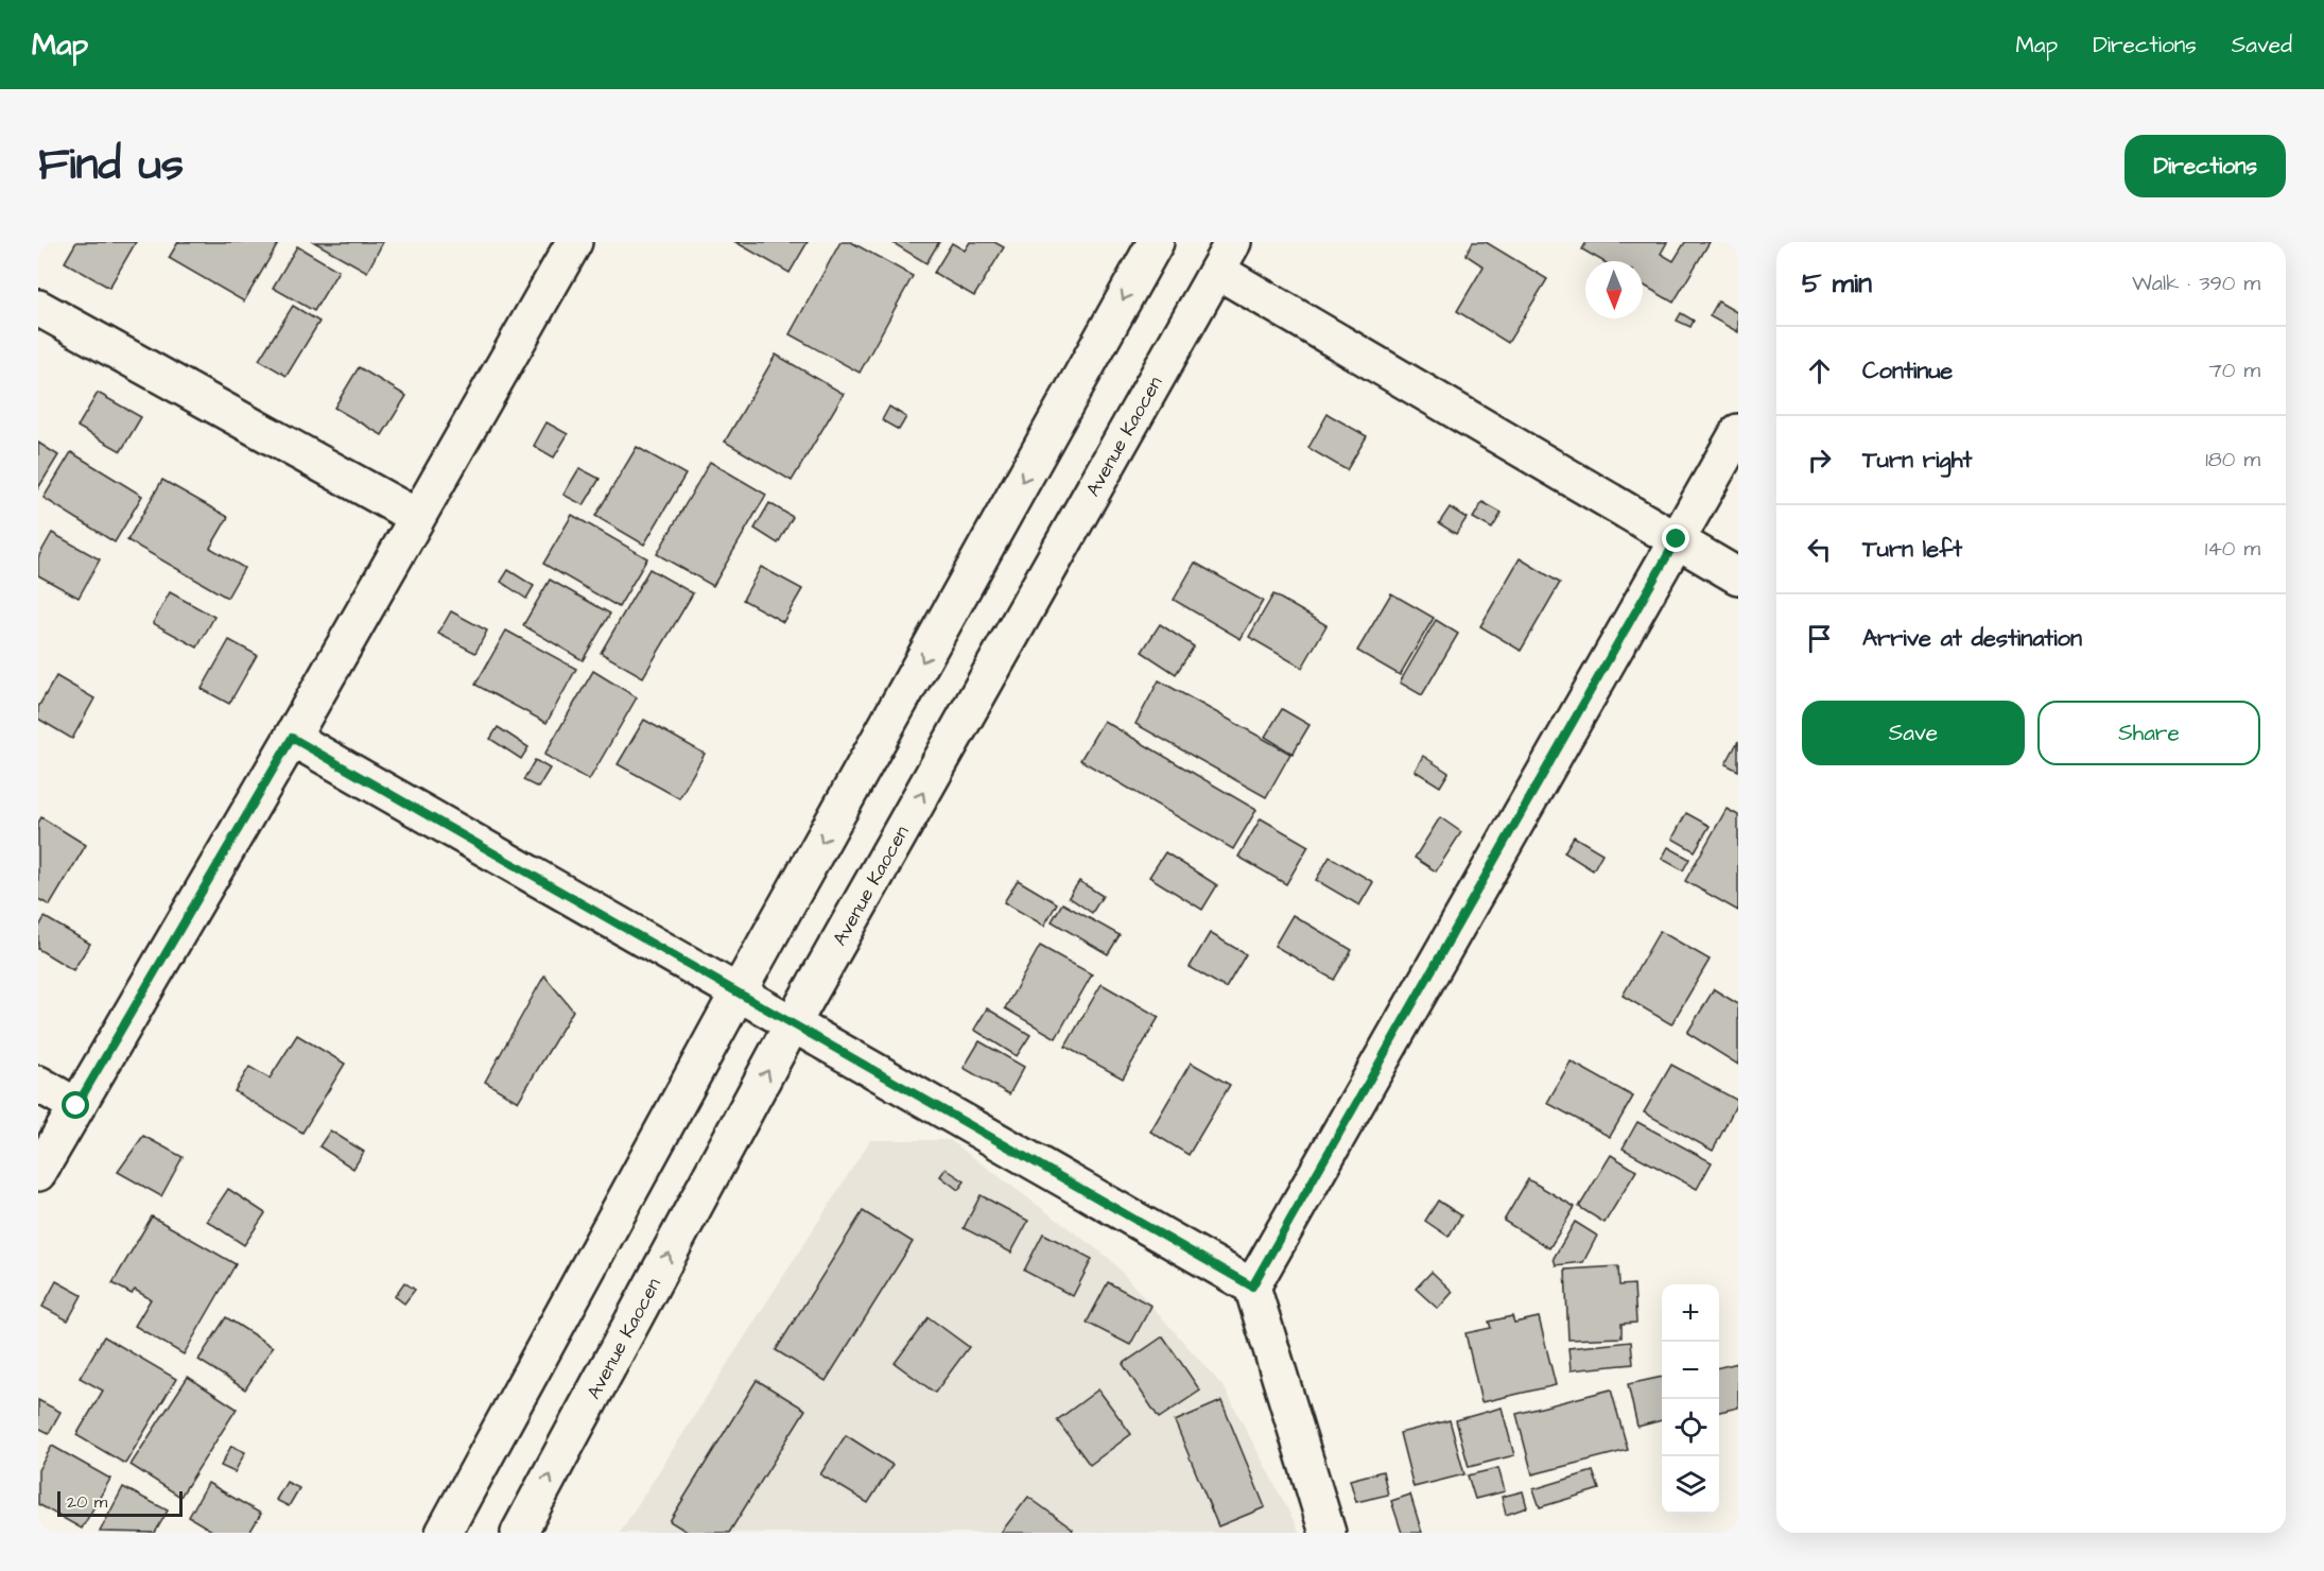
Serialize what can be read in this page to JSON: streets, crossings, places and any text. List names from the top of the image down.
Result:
{
  "streets": {
    "main road": ["Avenue Kaocen"]
  },
  "scale_bar": "20 m",
  "north": "bottom",
  "page": {
    "header": "Map",
    "nav": ["Map", "Directions", "Saved"],
    "title": "Find us",
    "buttons": [
      "Directions",
      ["Save", "Share"]
    ],
    "heading": ["5 min", "Walk · 390 m"],
    "list": [
      ["Continue", "70 m"],
      ["Turn right", "180 m"],
      ["Turn left", "140 m"],
      "Arrive at destination"
    ],
    "map_buttons": ["+", "−"],
    "scale": "20 m"
  }
}
